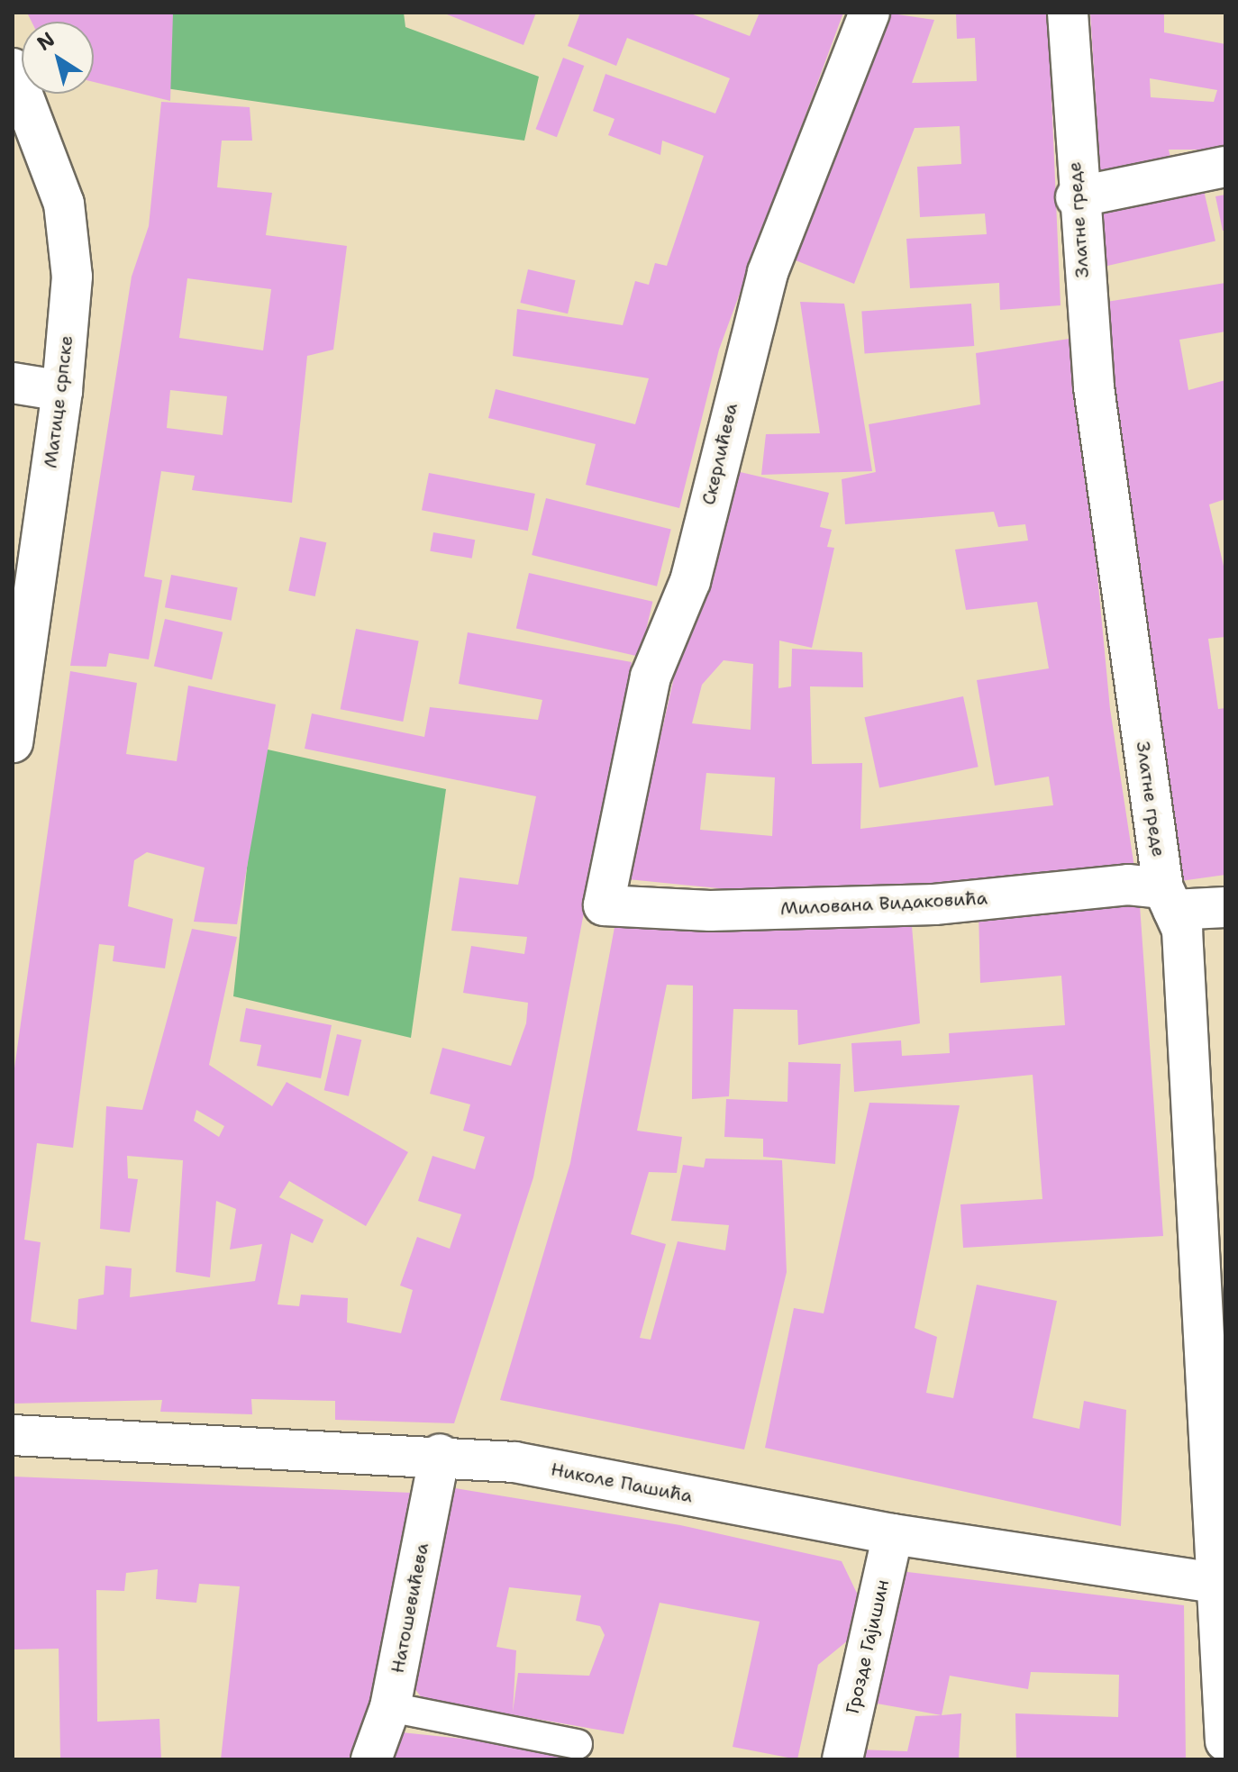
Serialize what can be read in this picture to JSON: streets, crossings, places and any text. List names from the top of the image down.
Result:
{
  "streets": {
    "street": [
      "Златне греде",
      "Матице српске",
      "Скерлићева",
      "Милована Видаковића",
      "Николе Пашића",
      "Натошевићева",
      "Грозде Гајишин"
    ]
  },
  "crossings": [
    ["Златне греде", "Милована Видаковића"],
    ["Златне греде", "Николе Пашића"],
    ["Скерлићева", "Милована Видаковића"],
    ["Николе Пашића", "Натошевићева"],
    ["Николе Пашића", "Грозде Гајишин"]
  ],
  "north": "top left"
}
